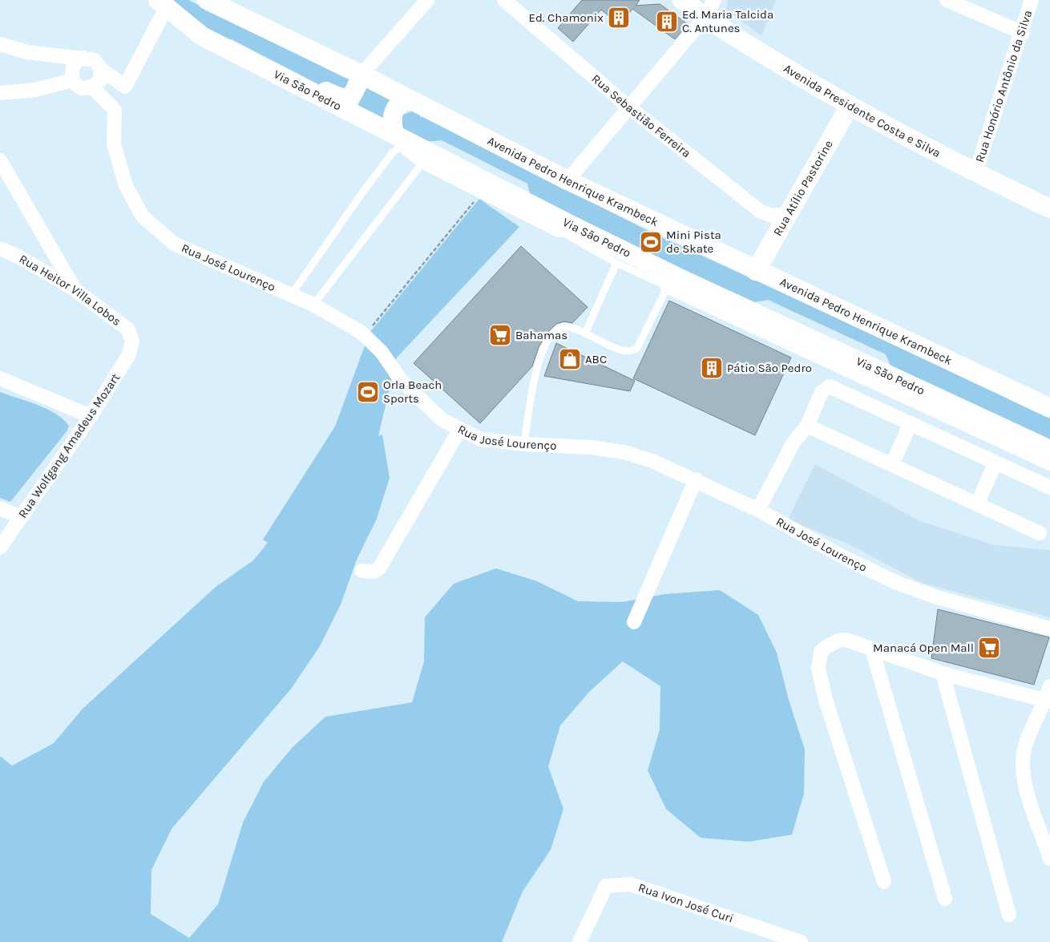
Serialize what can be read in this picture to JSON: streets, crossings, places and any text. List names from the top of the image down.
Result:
{
  "streets": {
    "main road": [
      "Via São Pedro",
      "Avenida Presidente Costa e Silva",
      "Avenida Pedro Henrique Krambeck",
      "Rua Atílio Pastorine"
    ],
    "street": [
      "Rua Honório Antônio da Silva",
      "Rua Sebastião Ferreira",
      "Rua José Lourenço",
      "Rua Heitor Villa Lobos",
      "Rua Wolfgang Amadeus Mozart",
      "Rua Ivon José Curi"
    ]
  },
  "crossings": [
    ["Rua Honório Antônio da Silva", "Avenida Presidente Costa e Silva"],
    ["Avenida Presidente Costa e Silva", "Rua Atílio Pastorine"],
    ["Rua Sebastião Ferreira", "Rua Atílio Pastorine"],
    ["Avenida Pedro Henrique Krambeck", "Rua Atílio Pastorine"],
    ["Rua Heitor Villa Lobos", "Rua Wolfgang Amadeus Mozart"]
  ],
  "places": {
    "building": ["Ed. Chamonix", "Ed. Maria Talcida C. Antunes", "Pátio São Pedro"],
    "sports": ["Mini Pista de Skate", "Orla Beach Sports"],
    "supermarket": ["Bahamas", "Manacá Open Mall"],
    "shop": ["ABC"]
  }
}
